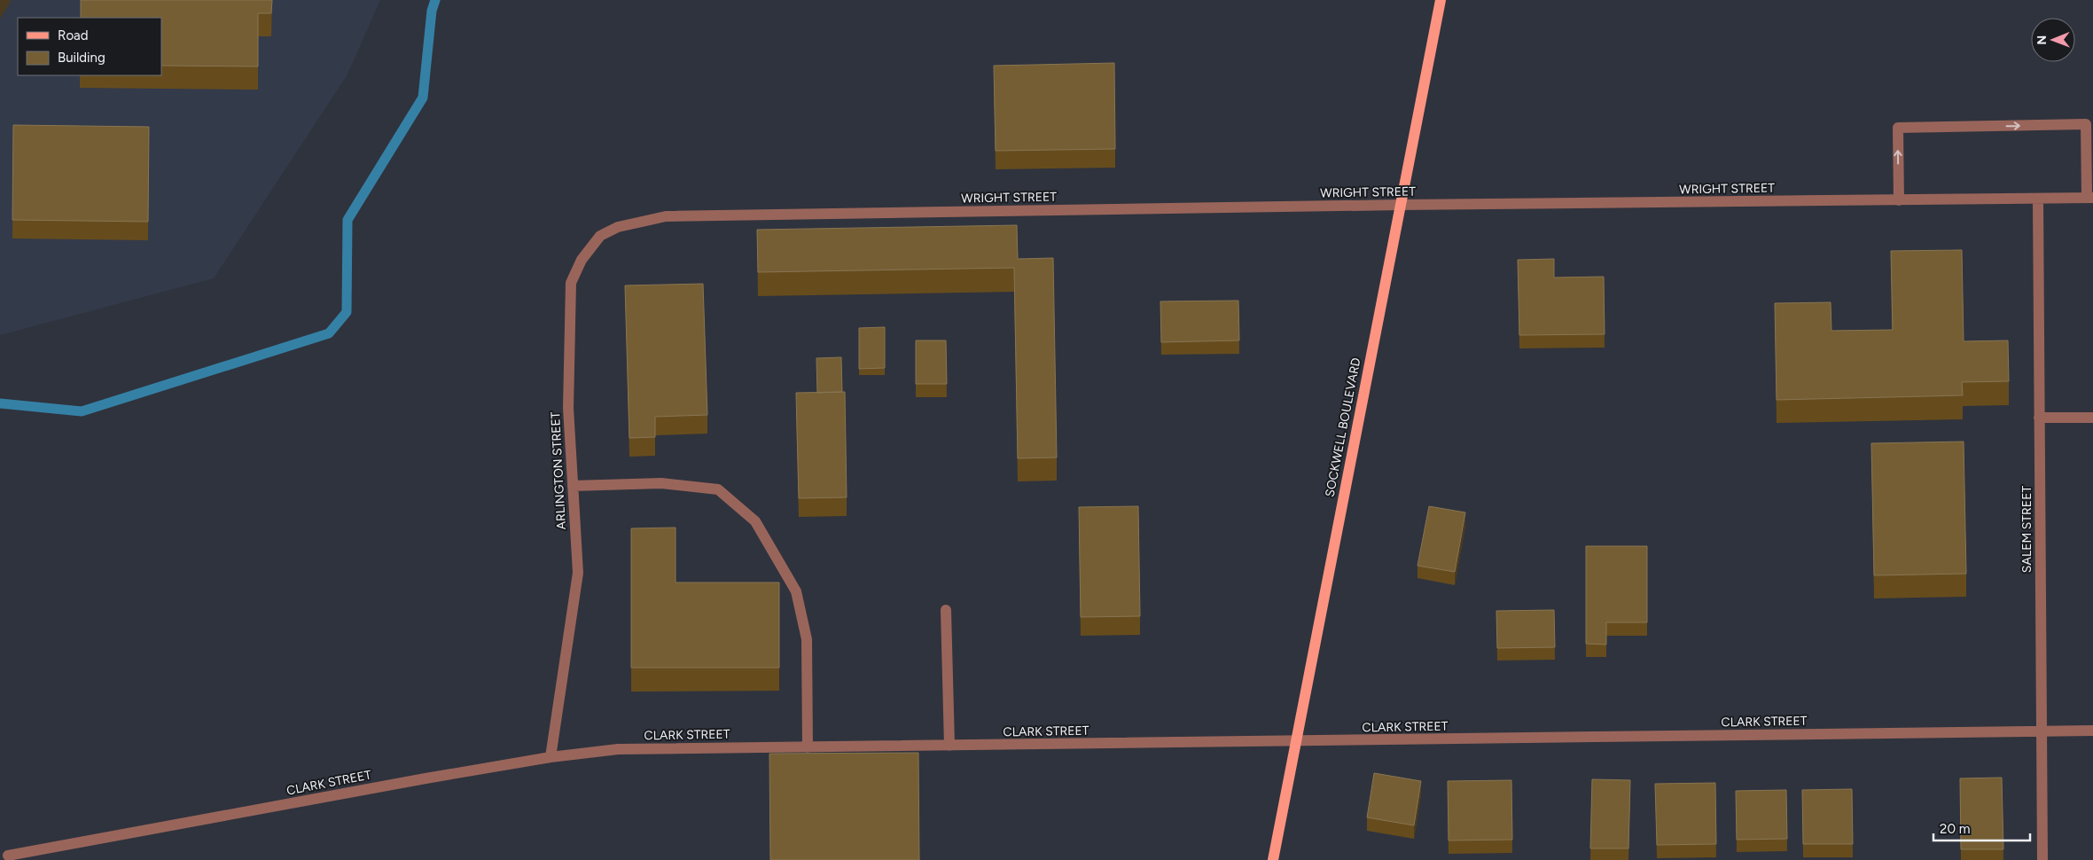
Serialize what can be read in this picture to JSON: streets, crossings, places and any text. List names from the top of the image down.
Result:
{
  "streets": {
    "main road": ["SOCKWELL BOULEVARD"],
    "street": [
      "WRIGHT STREET",
      "ARLINGTON STREET",
      "SALEM STREET",
      "CLARK STREET"
    ]
  },
  "crossings": [
    ["WRIGHT STREET", "SOCKWELL BOULEVARD"],
    ["WRIGHT STREET", "ARLINGTON STREET"],
    ["WRIGHT STREET", "SALEM STREET"],
    ["SOCKWELL BOULEVARD", "CLARK STREET"],
    ["ARLINGTON STREET", "CLARK STREET"],
    ["SALEM STREET", "CLARK STREET"]
  ],
  "legend": ["Road", "Building"],
  "scale_bar": "20 m",
  "north": "left"
}
